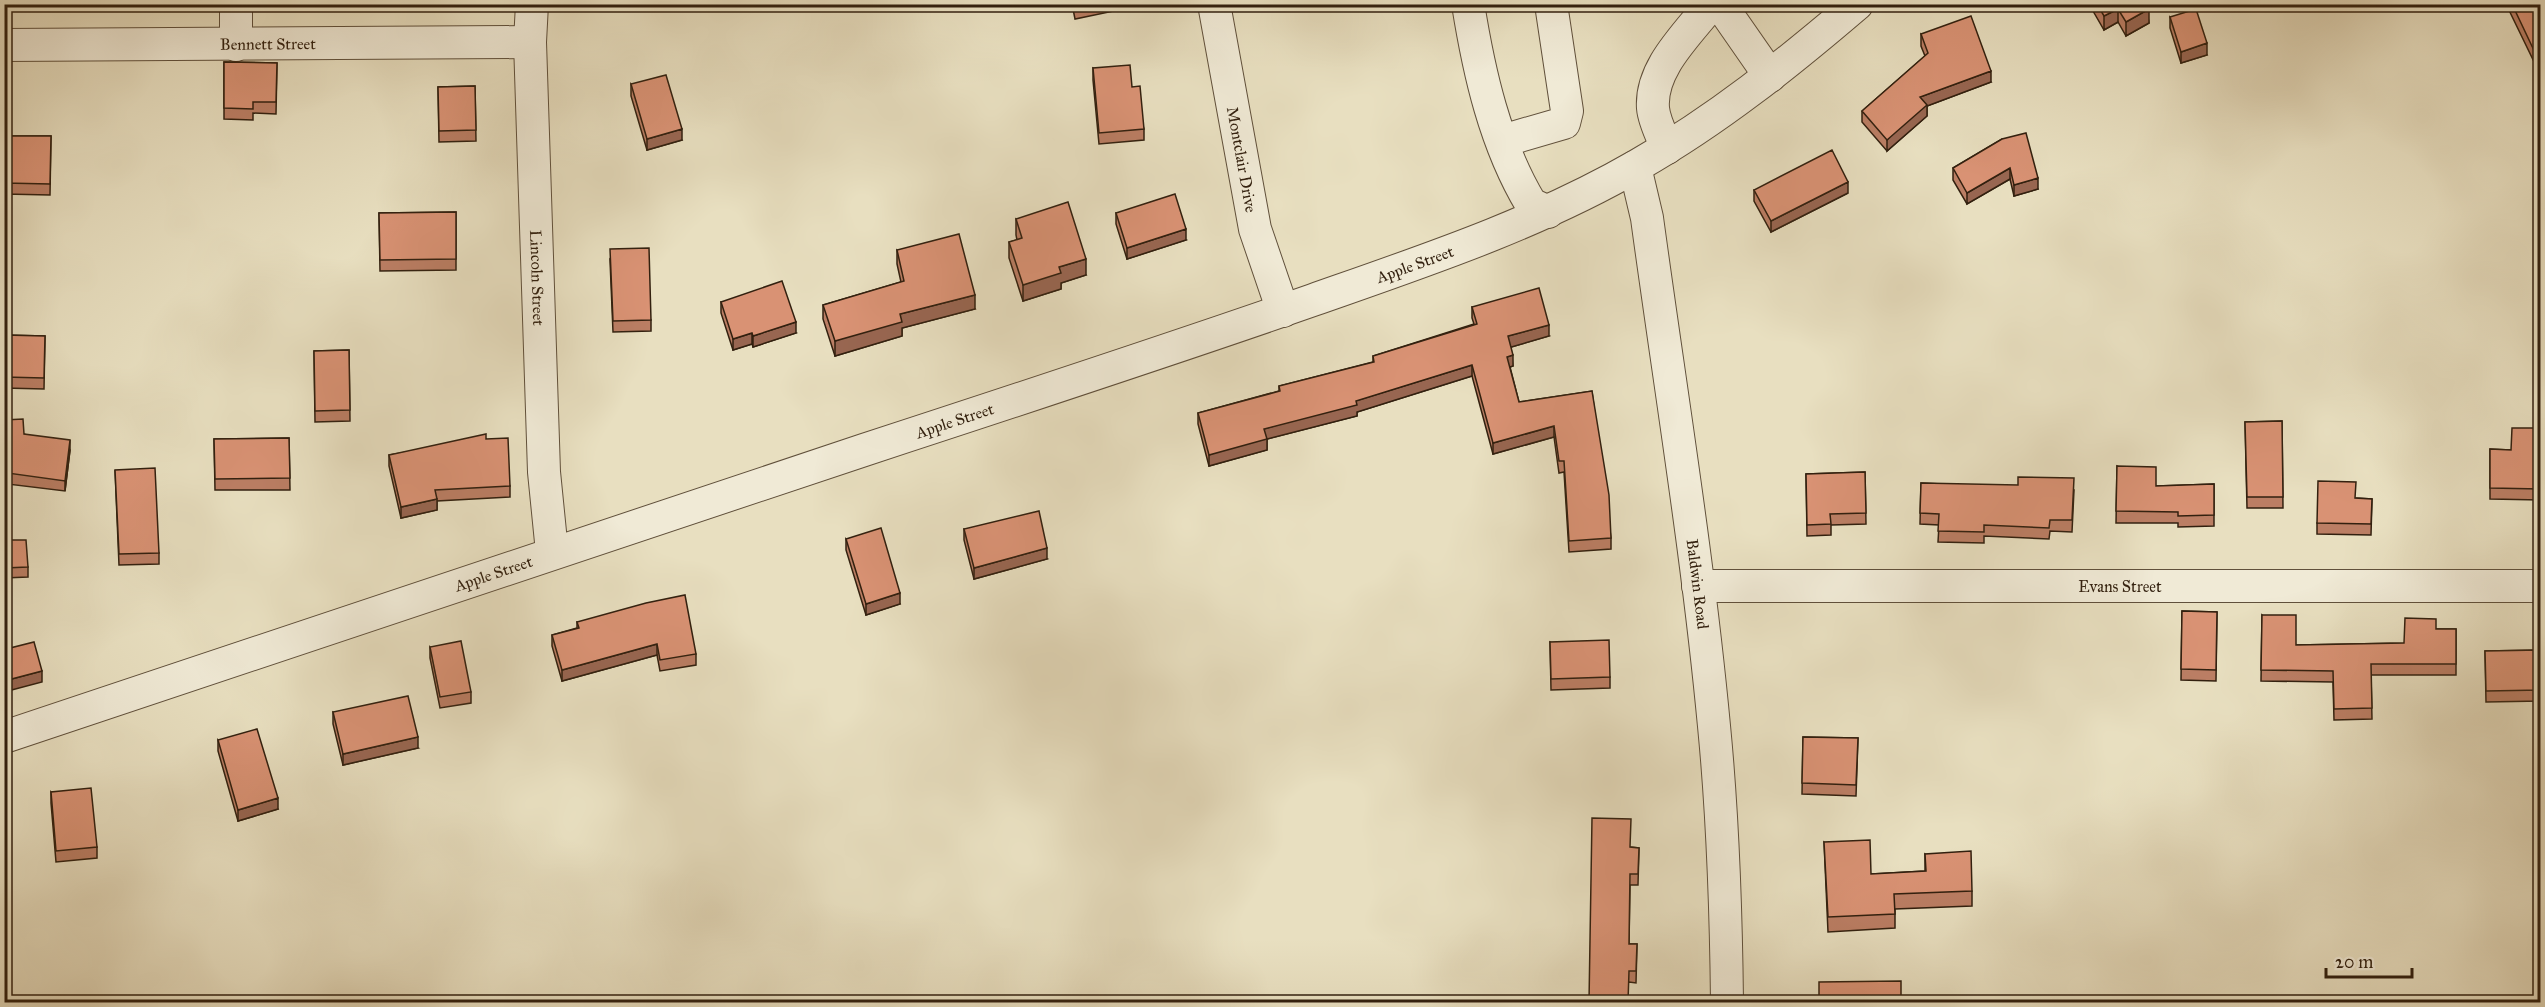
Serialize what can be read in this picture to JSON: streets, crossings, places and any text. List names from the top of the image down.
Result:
{
  "streets": {
    "street": [
      "Bennett Street",
      "Montclair Drive",
      "Apple Street",
      "Lincoln Street",
      "Baldwin Road",
      "Evans Street"
    ]
  },
  "crossings": [
    ["Bennett Street", "Lincoln Street"],
    ["Montclair Drive", "Apple Street"],
    ["Apple Street", "Lincoln Street"],
    ["Apple Street", "Baldwin Road"],
    ["Baldwin Road", "Evans Street"]
  ],
  "scale_bar": "20 m"
}
